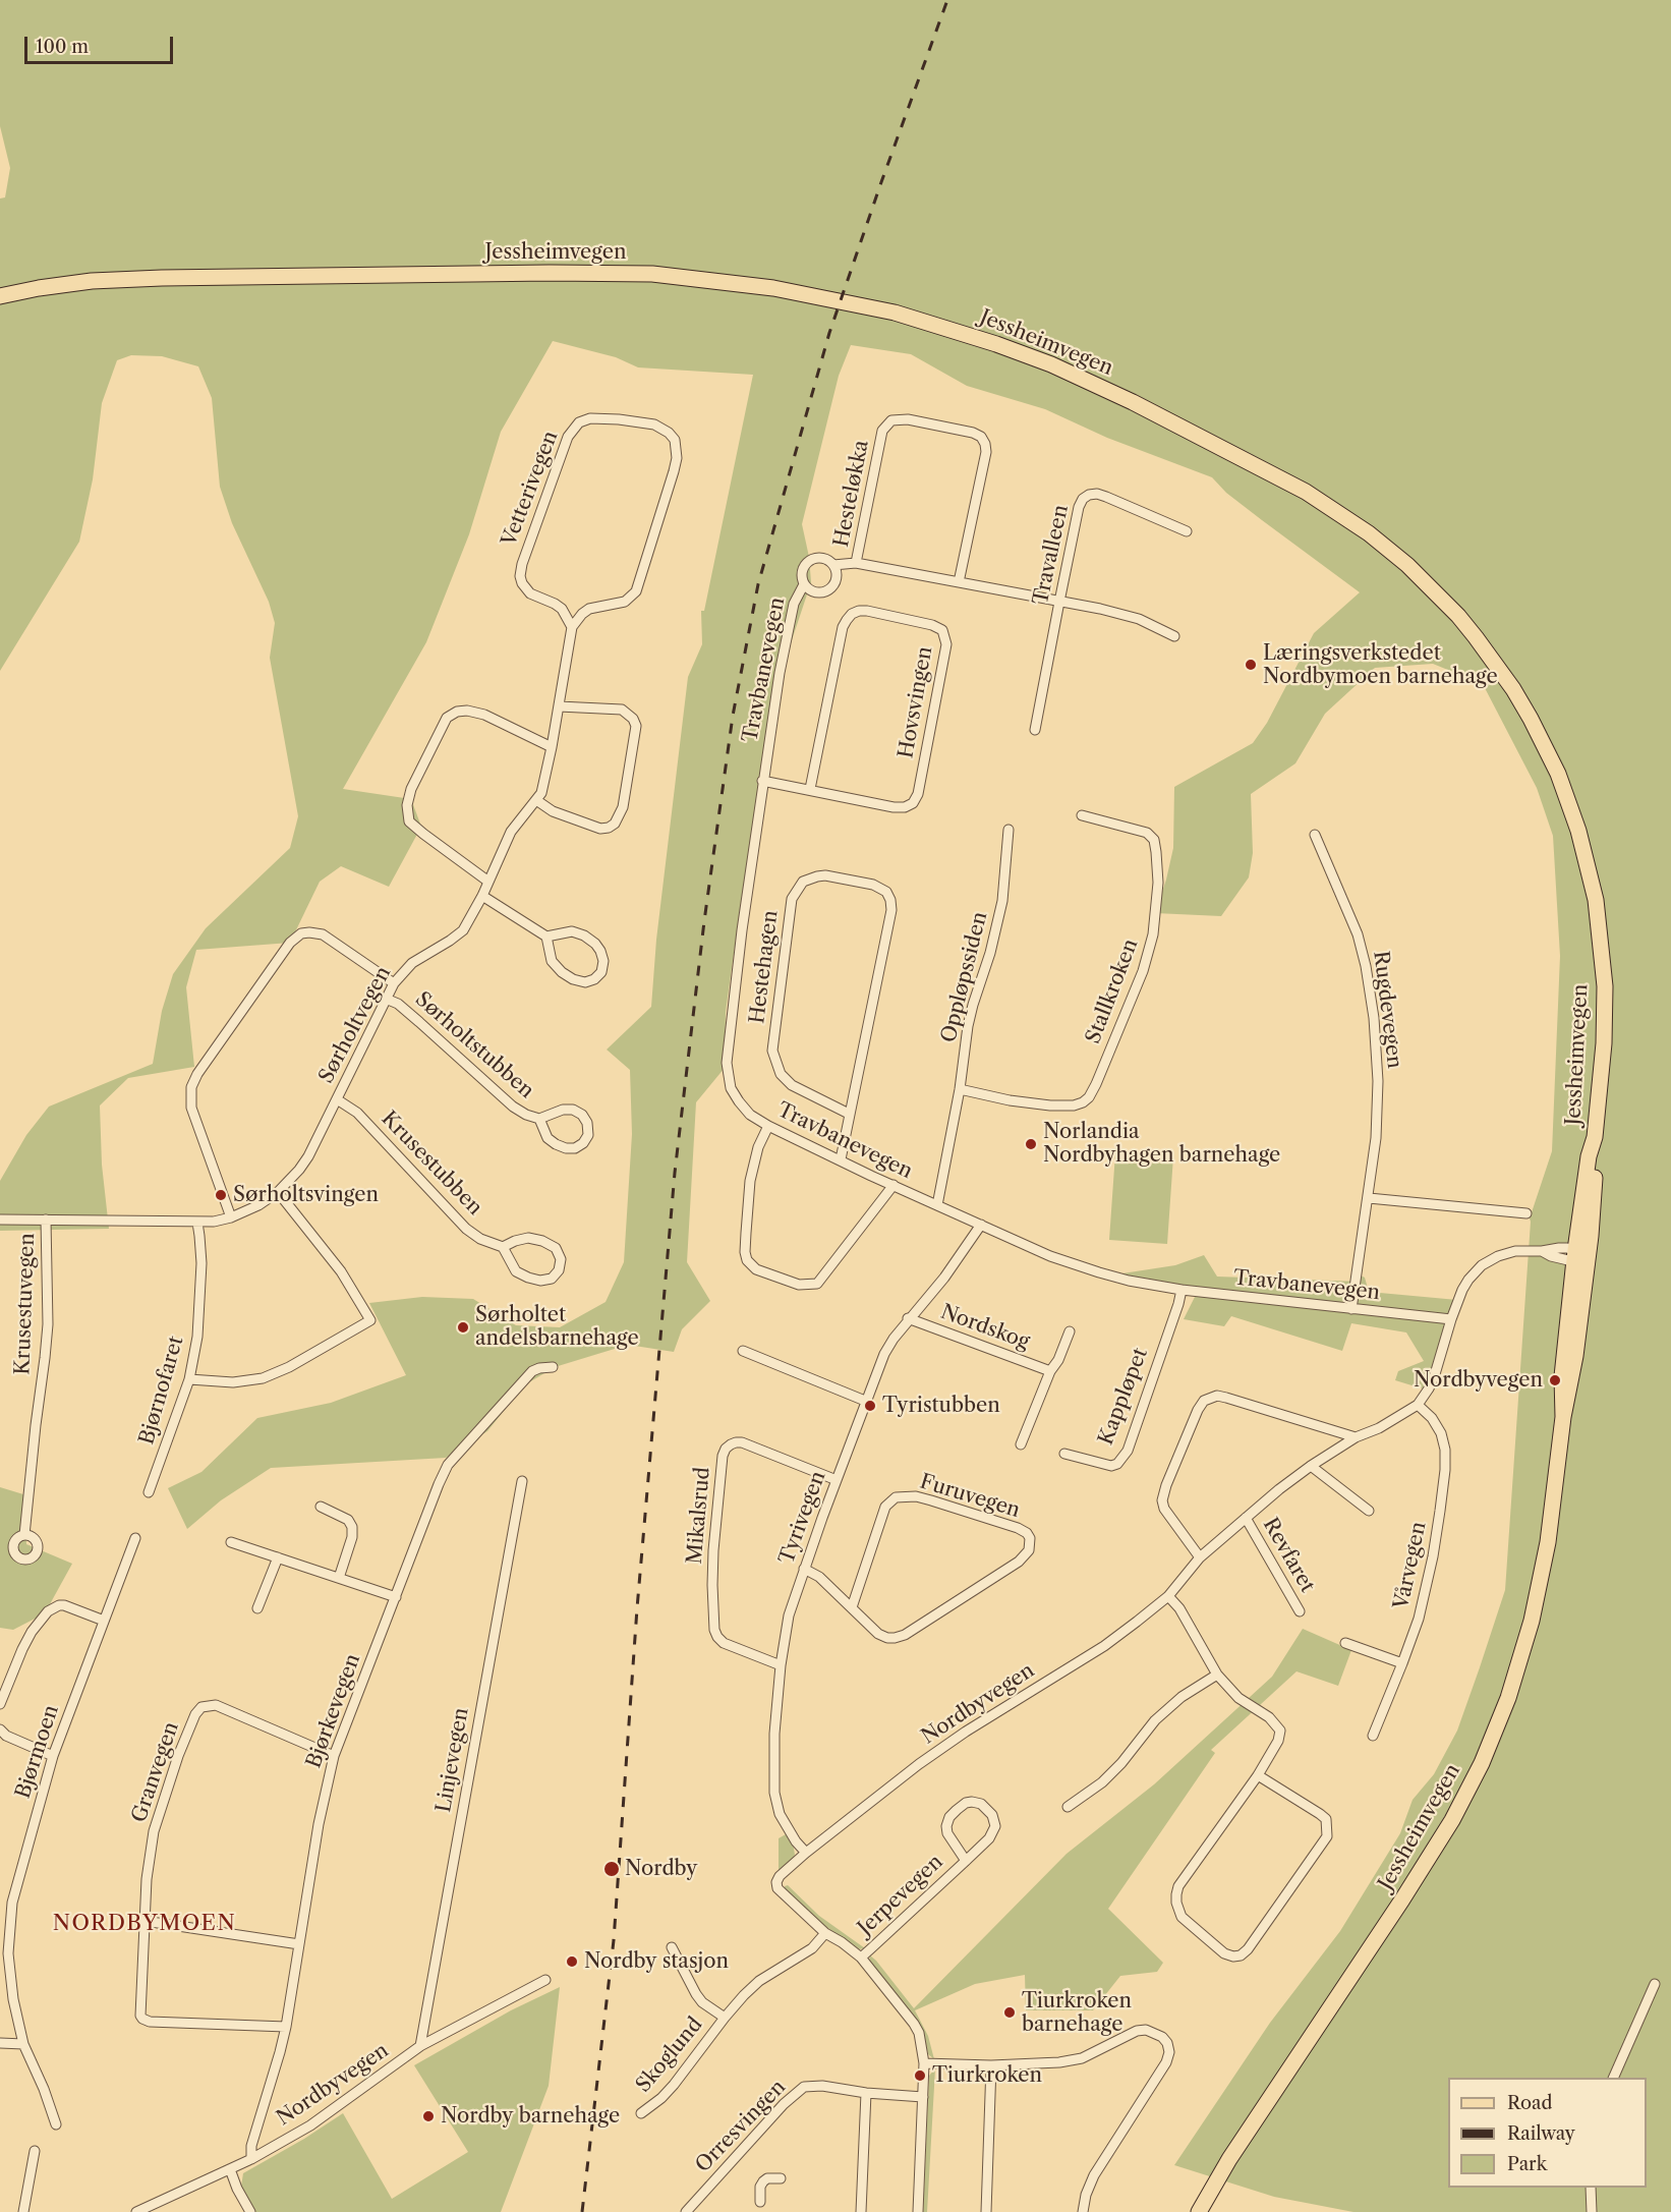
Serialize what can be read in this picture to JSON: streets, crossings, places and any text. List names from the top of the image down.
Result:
{
  "streets": {
    "main road": ["Jessheimvegen"],
    "street": [
      "Vetterivegen",
      "Hesteløkka",
      "Travalleen",
      "Travbanevegen",
      "Hovsvingen",
      "Hestehagen",
      "Oppløpssiden",
      "Stallkroken",
      "Rugdevegen",
      "Sørholtvegen",
      "Sørholtstubben",
      "Krusestubben",
      "Krusestuvegen",
      "Nordskog",
      "Bjørnofaret",
      "Kappløpet",
      "Furuvegen",
      "Mikalsrud",
      "Tyrivegen",
      "Revfaret",
      "Vårvegen",
      "Nordbyvegen",
      "Bjørkevegen",
      "Bjørmoen",
      "Linjevegen",
      "Granvegen",
      "Jerpevegen",
      "Skoglund",
      "Orresvingen"
    ]
  },
  "crossings": [
    ["Jessheimvegen", "Nordbyvegen"],
    ["Vetterivegen", "Sørholtvegen"],
    ["Travbanevegen", "Hovsvingen"],
    ["Travbanevegen", "Hestehagen"],
    ["Travbanevegen", "Oppløpssiden"],
    ["Travbanevegen", "Rugdevegen"],
    ["Travbanevegen", "Kappløpet"],
    ["Travbanevegen", "Tyrivegen"],
    ["Travbanevegen", "Nordbyvegen"],
    ["Oppløpssiden", "Stallkroken"],
    ["Sørholtvegen", "Sørholtstubben"],
    ["Sørholtvegen", "Krusestubben"],
    ["Sørholtvegen", "Krusestuvegen"],
    ["Sørholtvegen", "Bjørnofaret"],
    ["Nordskog", "Tyrivegen"],
    ["Furuvegen", "Tyrivegen"],
    ["Mikalsrud", "Tyrivegen"],
    ["Tyrivegen", "Nordbyvegen"],
    ["Revfaret", "Nordbyvegen"],
    ["Vårvegen", "Nordbyvegen"],
    ["Nordbyvegen", "Bjørkevegen"],
    ["Nordbyvegen", "Linjevegen"],
    ["Nordbyvegen", "Skoglund"],
    ["Bjørkevegen", "Granvegen"]
  ],
  "districts": ["NORDBYMOEN"],
  "places": [
    "Læringsverkstedet Nordbymoen barnehage",
    "Norlandia Nordbyhagen barnehage",
    "Sørholtsvingen",
    "Sørholtet andelsbarnehage",
    "Nordbyvegen",
    "Tyristubben",
    "Nordby",
    "Nordby stasjon",
    "Tiurkroken barnehage",
    "Tiurkroken",
    "Nordby barnehage"
  ],
  "legend": ["Road", "Railway", "Park"],
  "scale_bar": "100 m"
}
